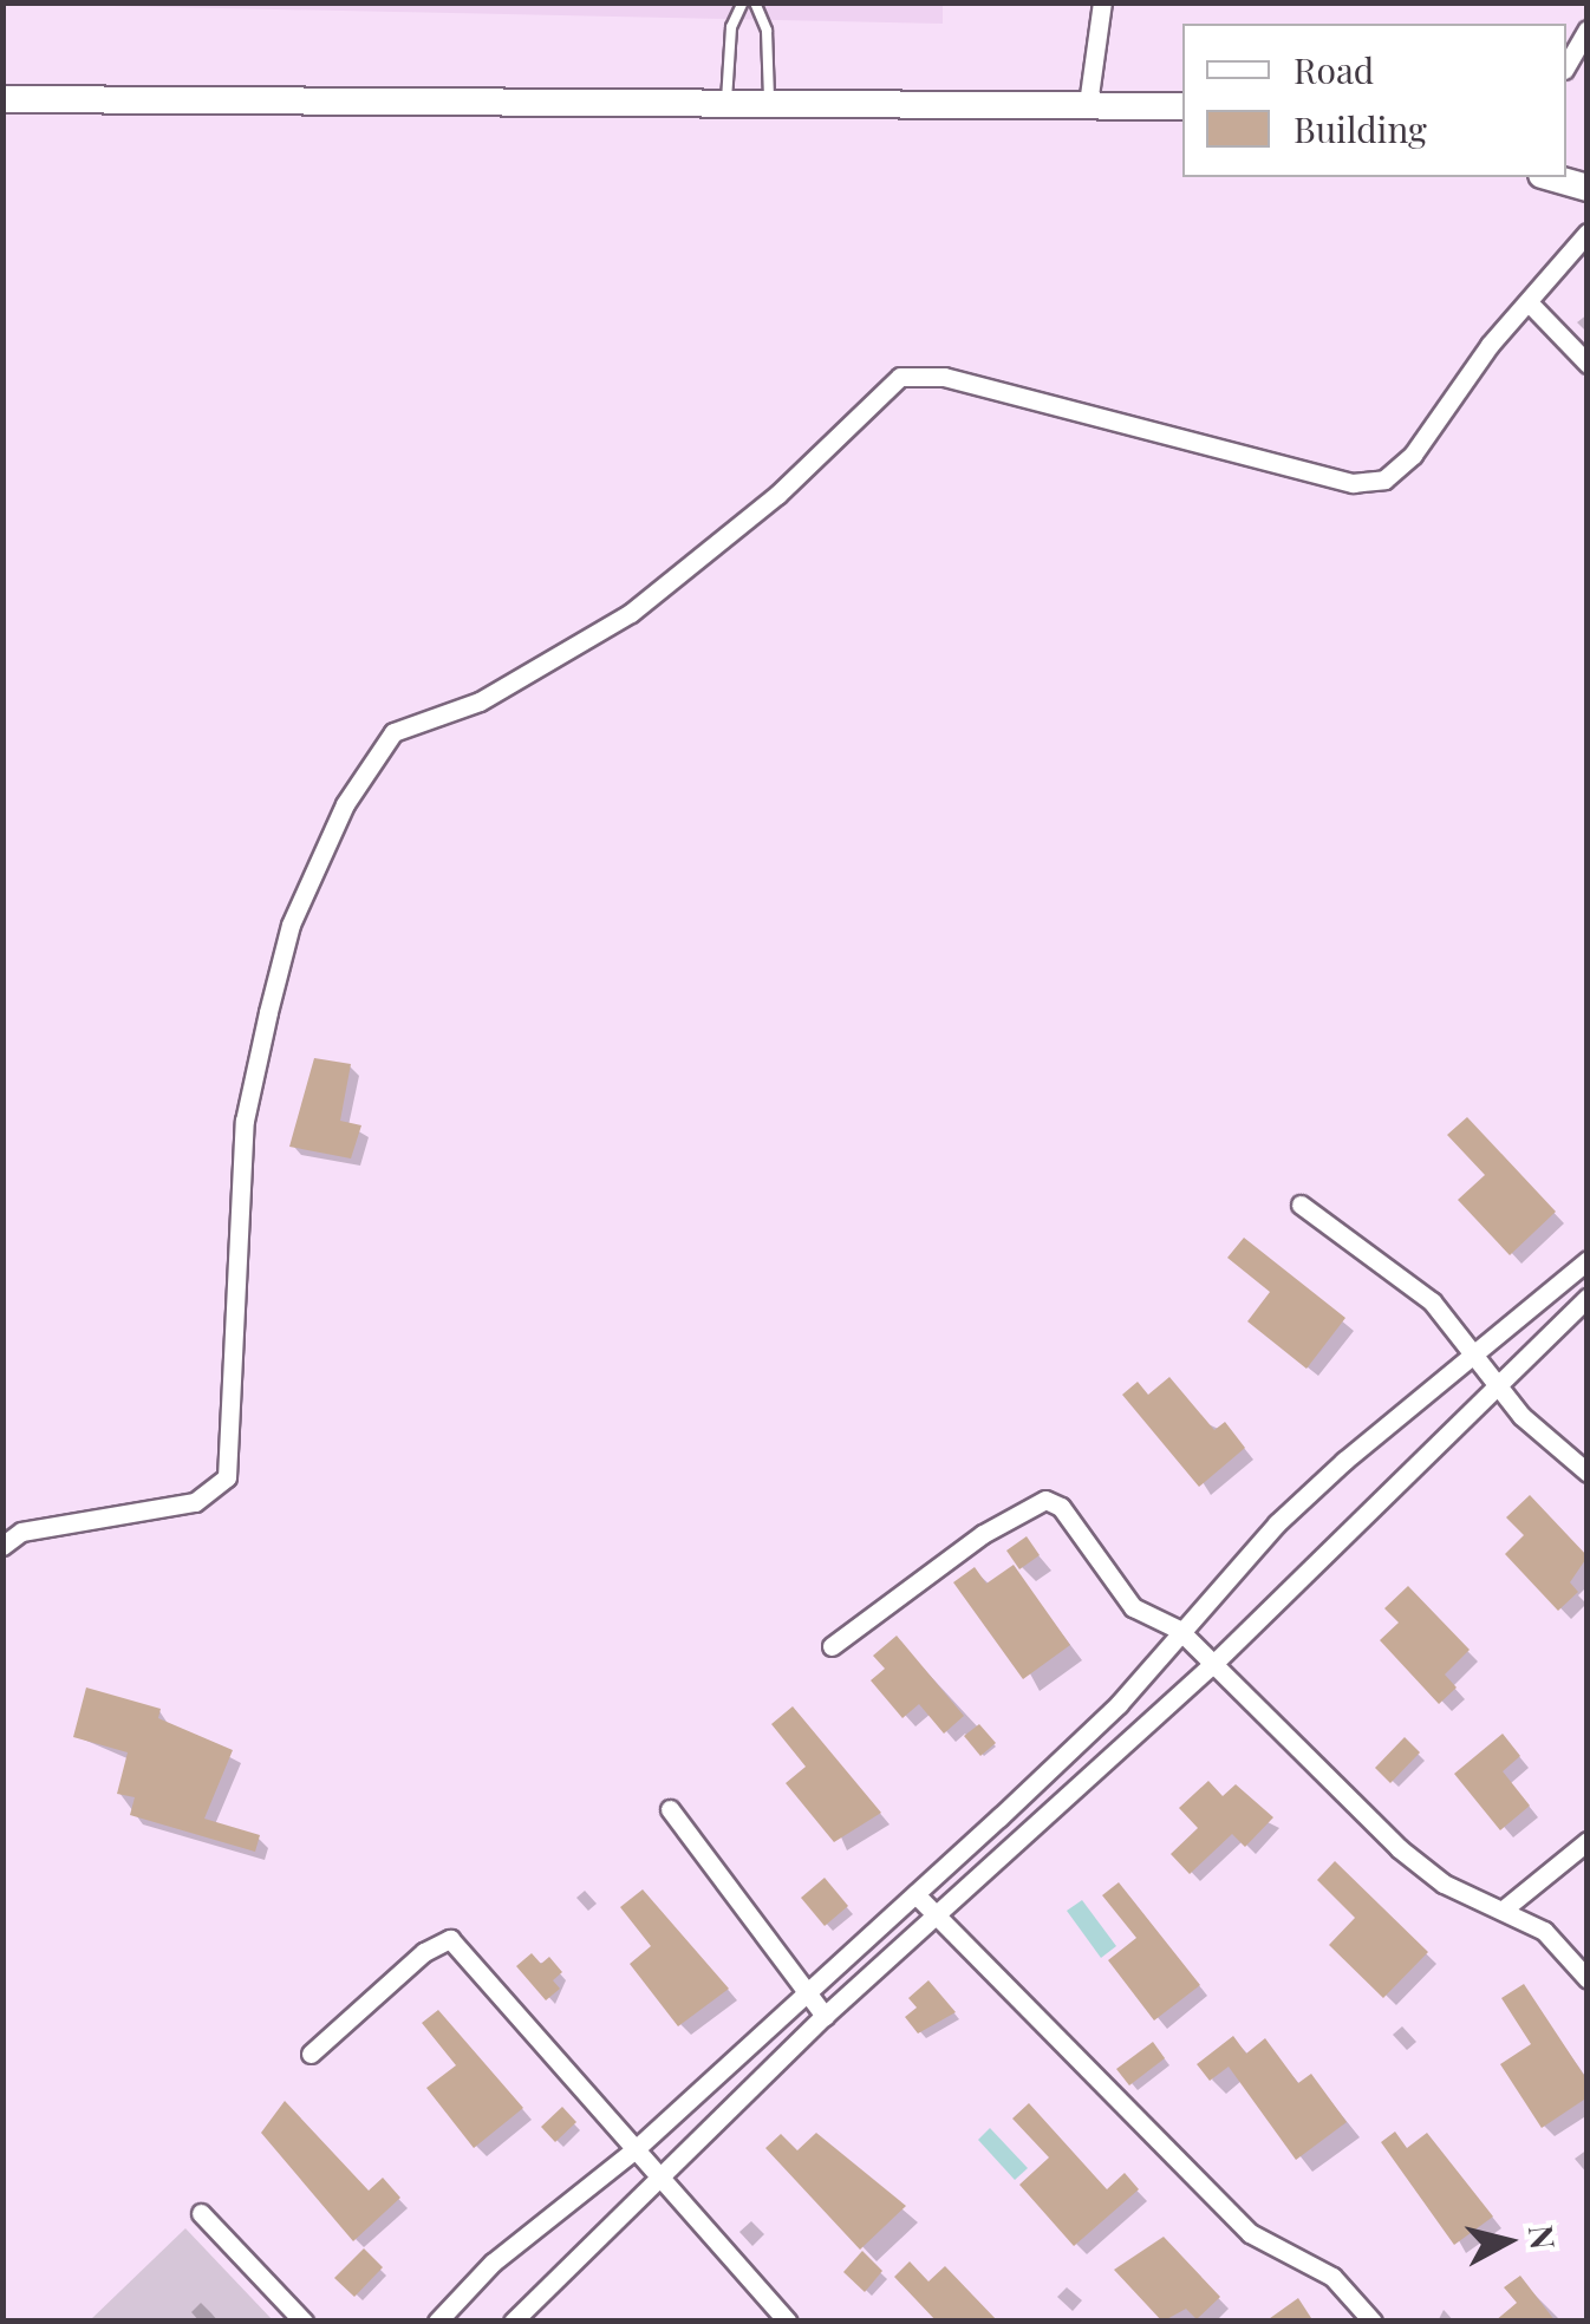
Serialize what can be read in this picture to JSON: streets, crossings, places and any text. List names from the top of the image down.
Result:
{
  "legend": ["Road", "Building"],
  "north": "right"
}
